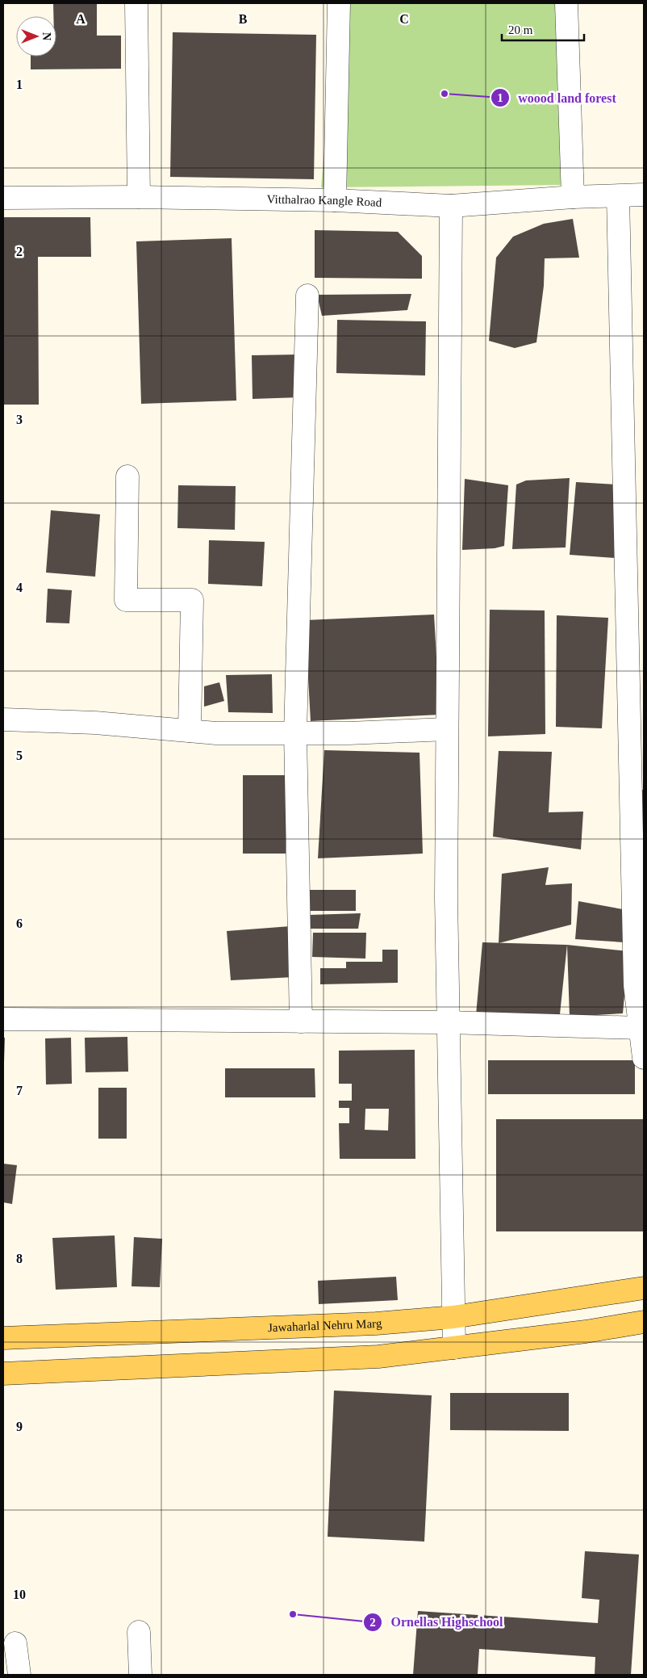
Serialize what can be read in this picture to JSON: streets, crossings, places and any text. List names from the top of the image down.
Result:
{
  "streets": {
    "main road": ["Jawaharlal Nehru Marg"],
    "street": ["Vitthalrao Kangle Road"]
  },
  "places": ["woood land forest", "Ornellas Highschool"],
  "scale_bar": "20 m",
  "north": "right",
  "grid": {
    "columns": ["A", "B", "C"],
    "rows": [
      "1",
      "2",
      "3",
      "4",
      "5",
      "6",
      "7",
      "8",
      "9",
      "10"
    ]
  }
}
